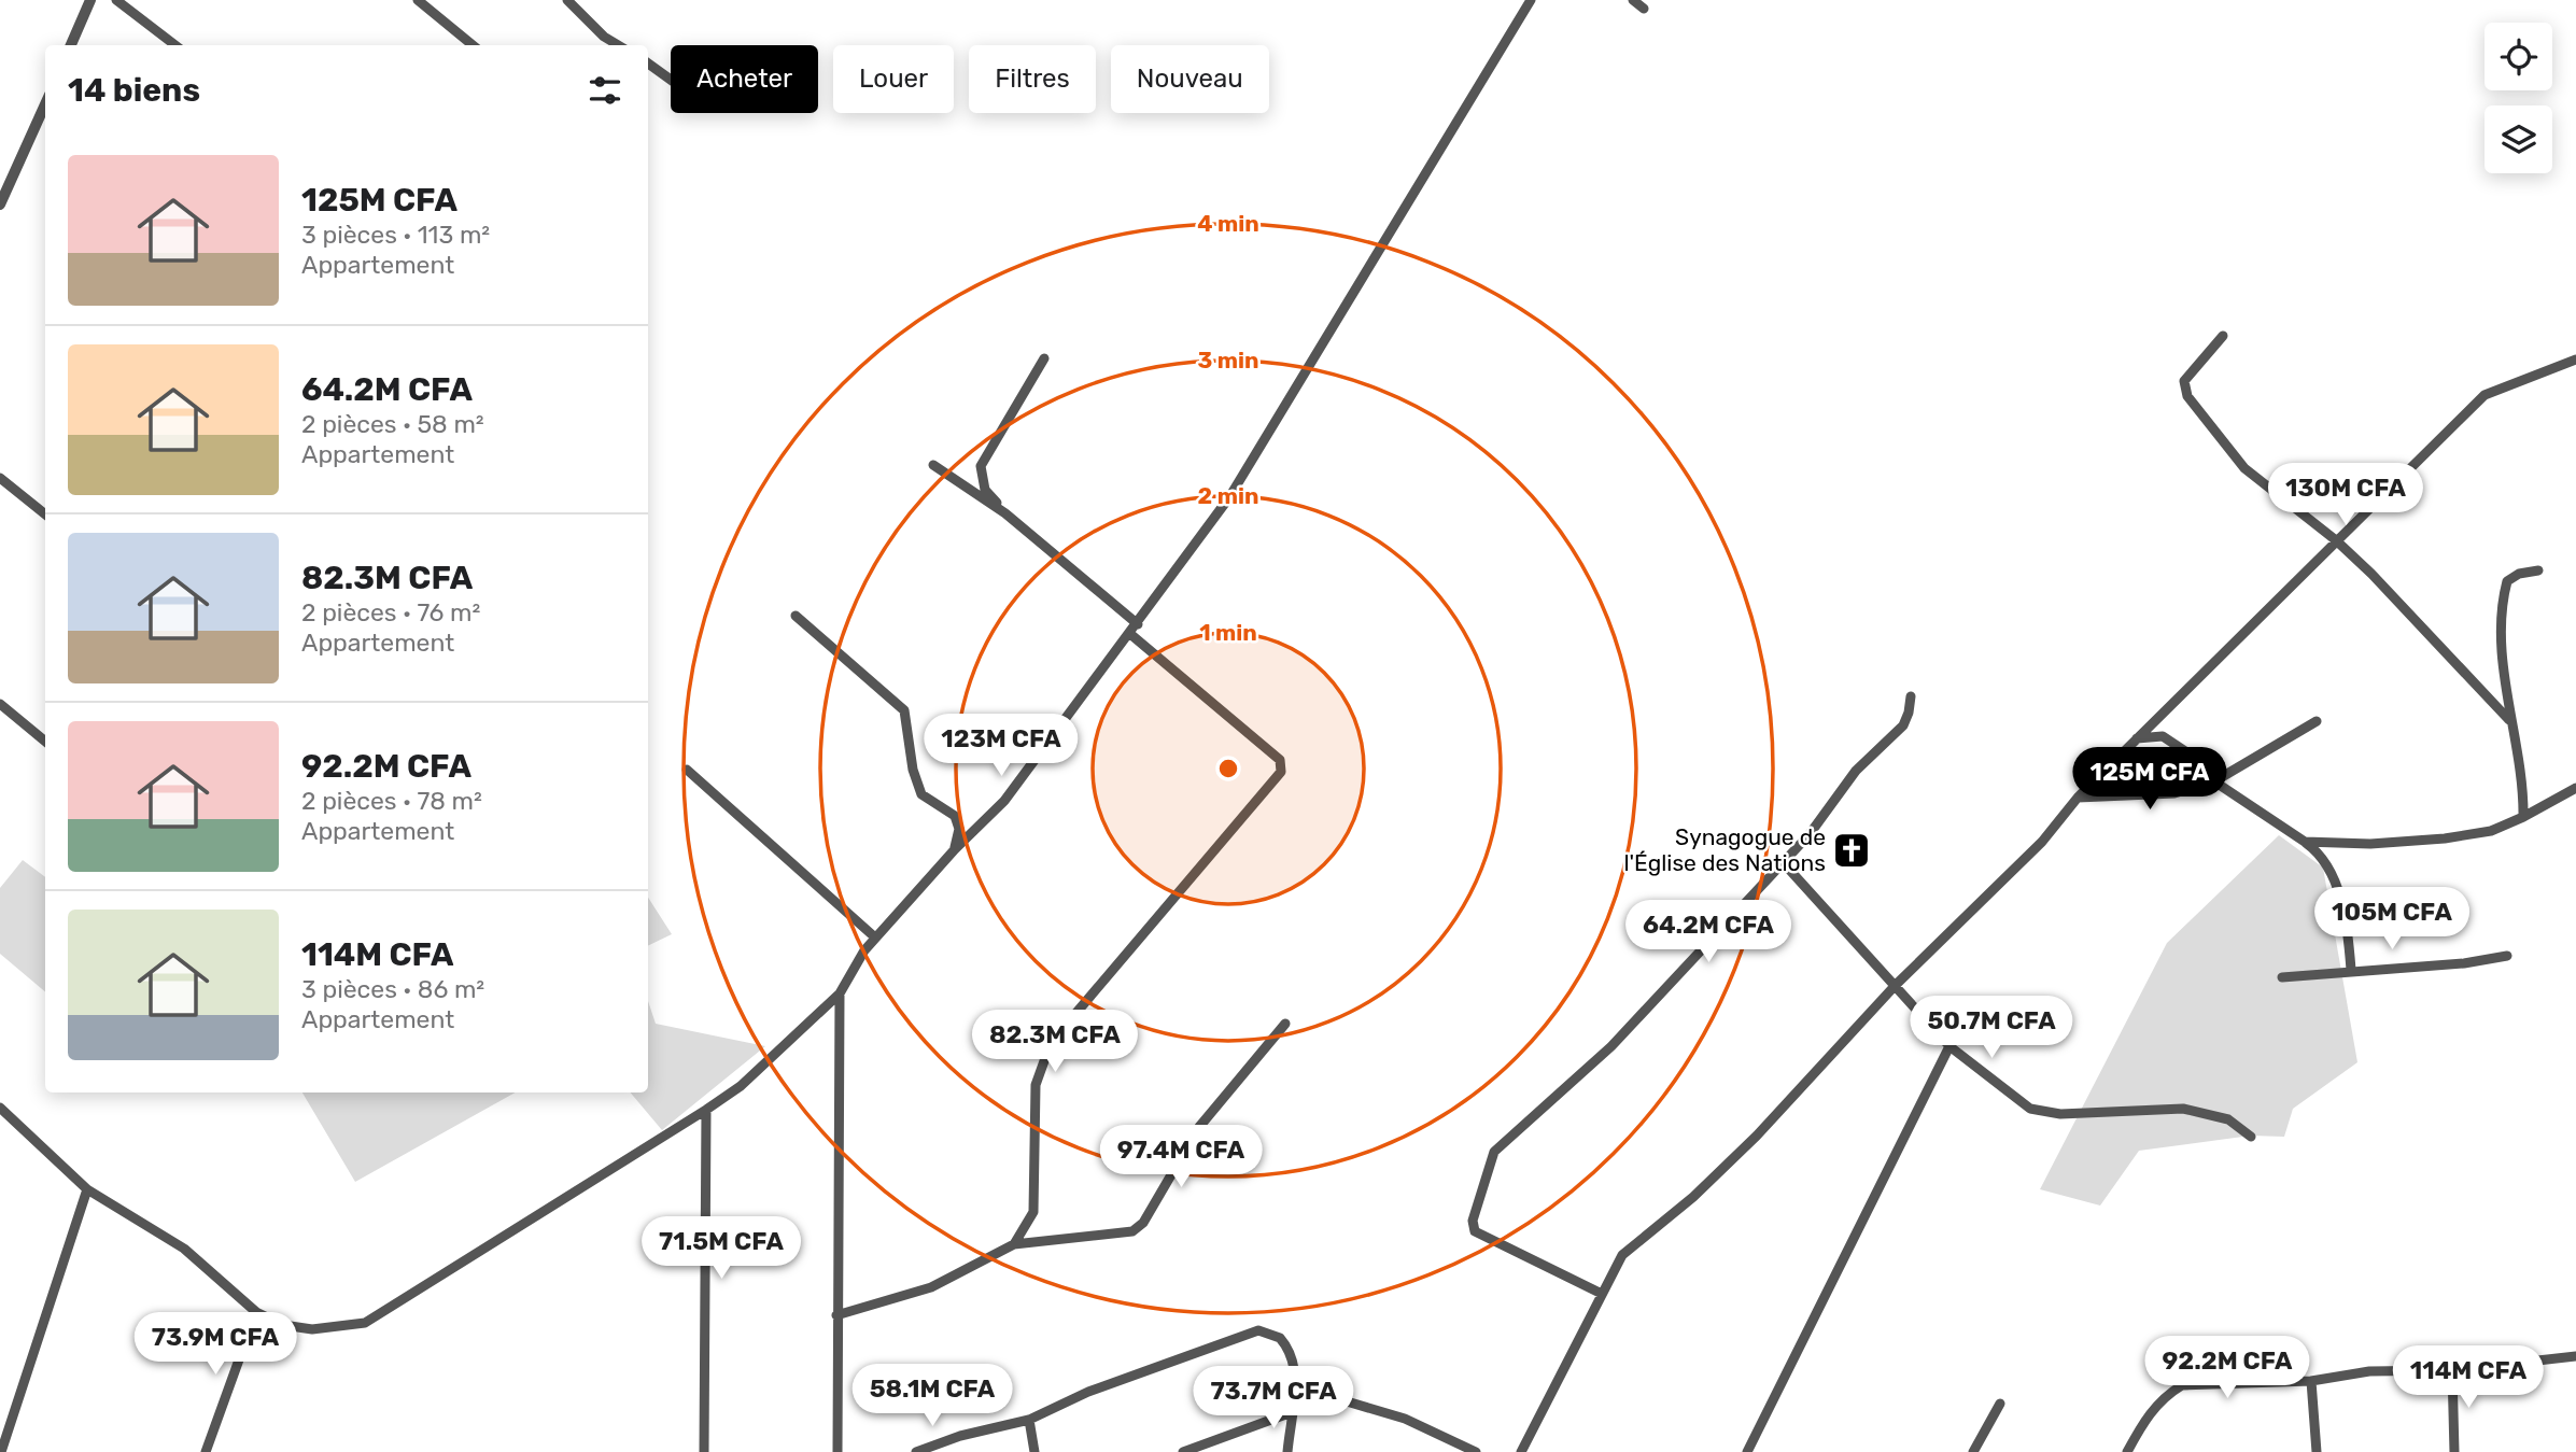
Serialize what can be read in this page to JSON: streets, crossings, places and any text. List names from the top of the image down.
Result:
{
  "places": {
    "church": ["Synagogue de l'Église des Nations"]
  },
  "page": {
    "chip": [
      "Acheter",
      "Louer",
      "Filtres",
      "Nouveau"
    ],
    "heading": "14 biens",
    "list": [
      {
        "name": "125M CFA",
        "note": "3 pièces · 113 m² · Appartement"
      },
      {
        "name": "64.2M CFA",
        "note": "2 pièces · 58 m² · Appartement"
      },
      {
        "name": "82.3M CFA",
        "note": "2 pièces · 76 m² · Appartement"
      },
      {
        "name": "92.2M CFA",
        "note": "2 pièces · 78 m² · Appartement"
      },
      {
        "name": "114M CFA",
        "note": "3 pièces · 86 m² · Appartement"
      }
    ],
    "price": [
      "130M CFA",
      "123M CFA",
      "125M CFA",
      "105M CFA",
      "64.2M CFA",
      "50.7M CFA",
      "82.3M CFA",
      "97.4M CFA",
      "71.5M CFA",
      "73.9M CFA",
      "92.2M CFA",
      "114M CFA",
      "58.1M CFA",
      "73.7M CFA"
    ]
  },
  "rings": [
    "4 min",
    "3 min",
    "2 min",
    "1 min"
  ]
}
